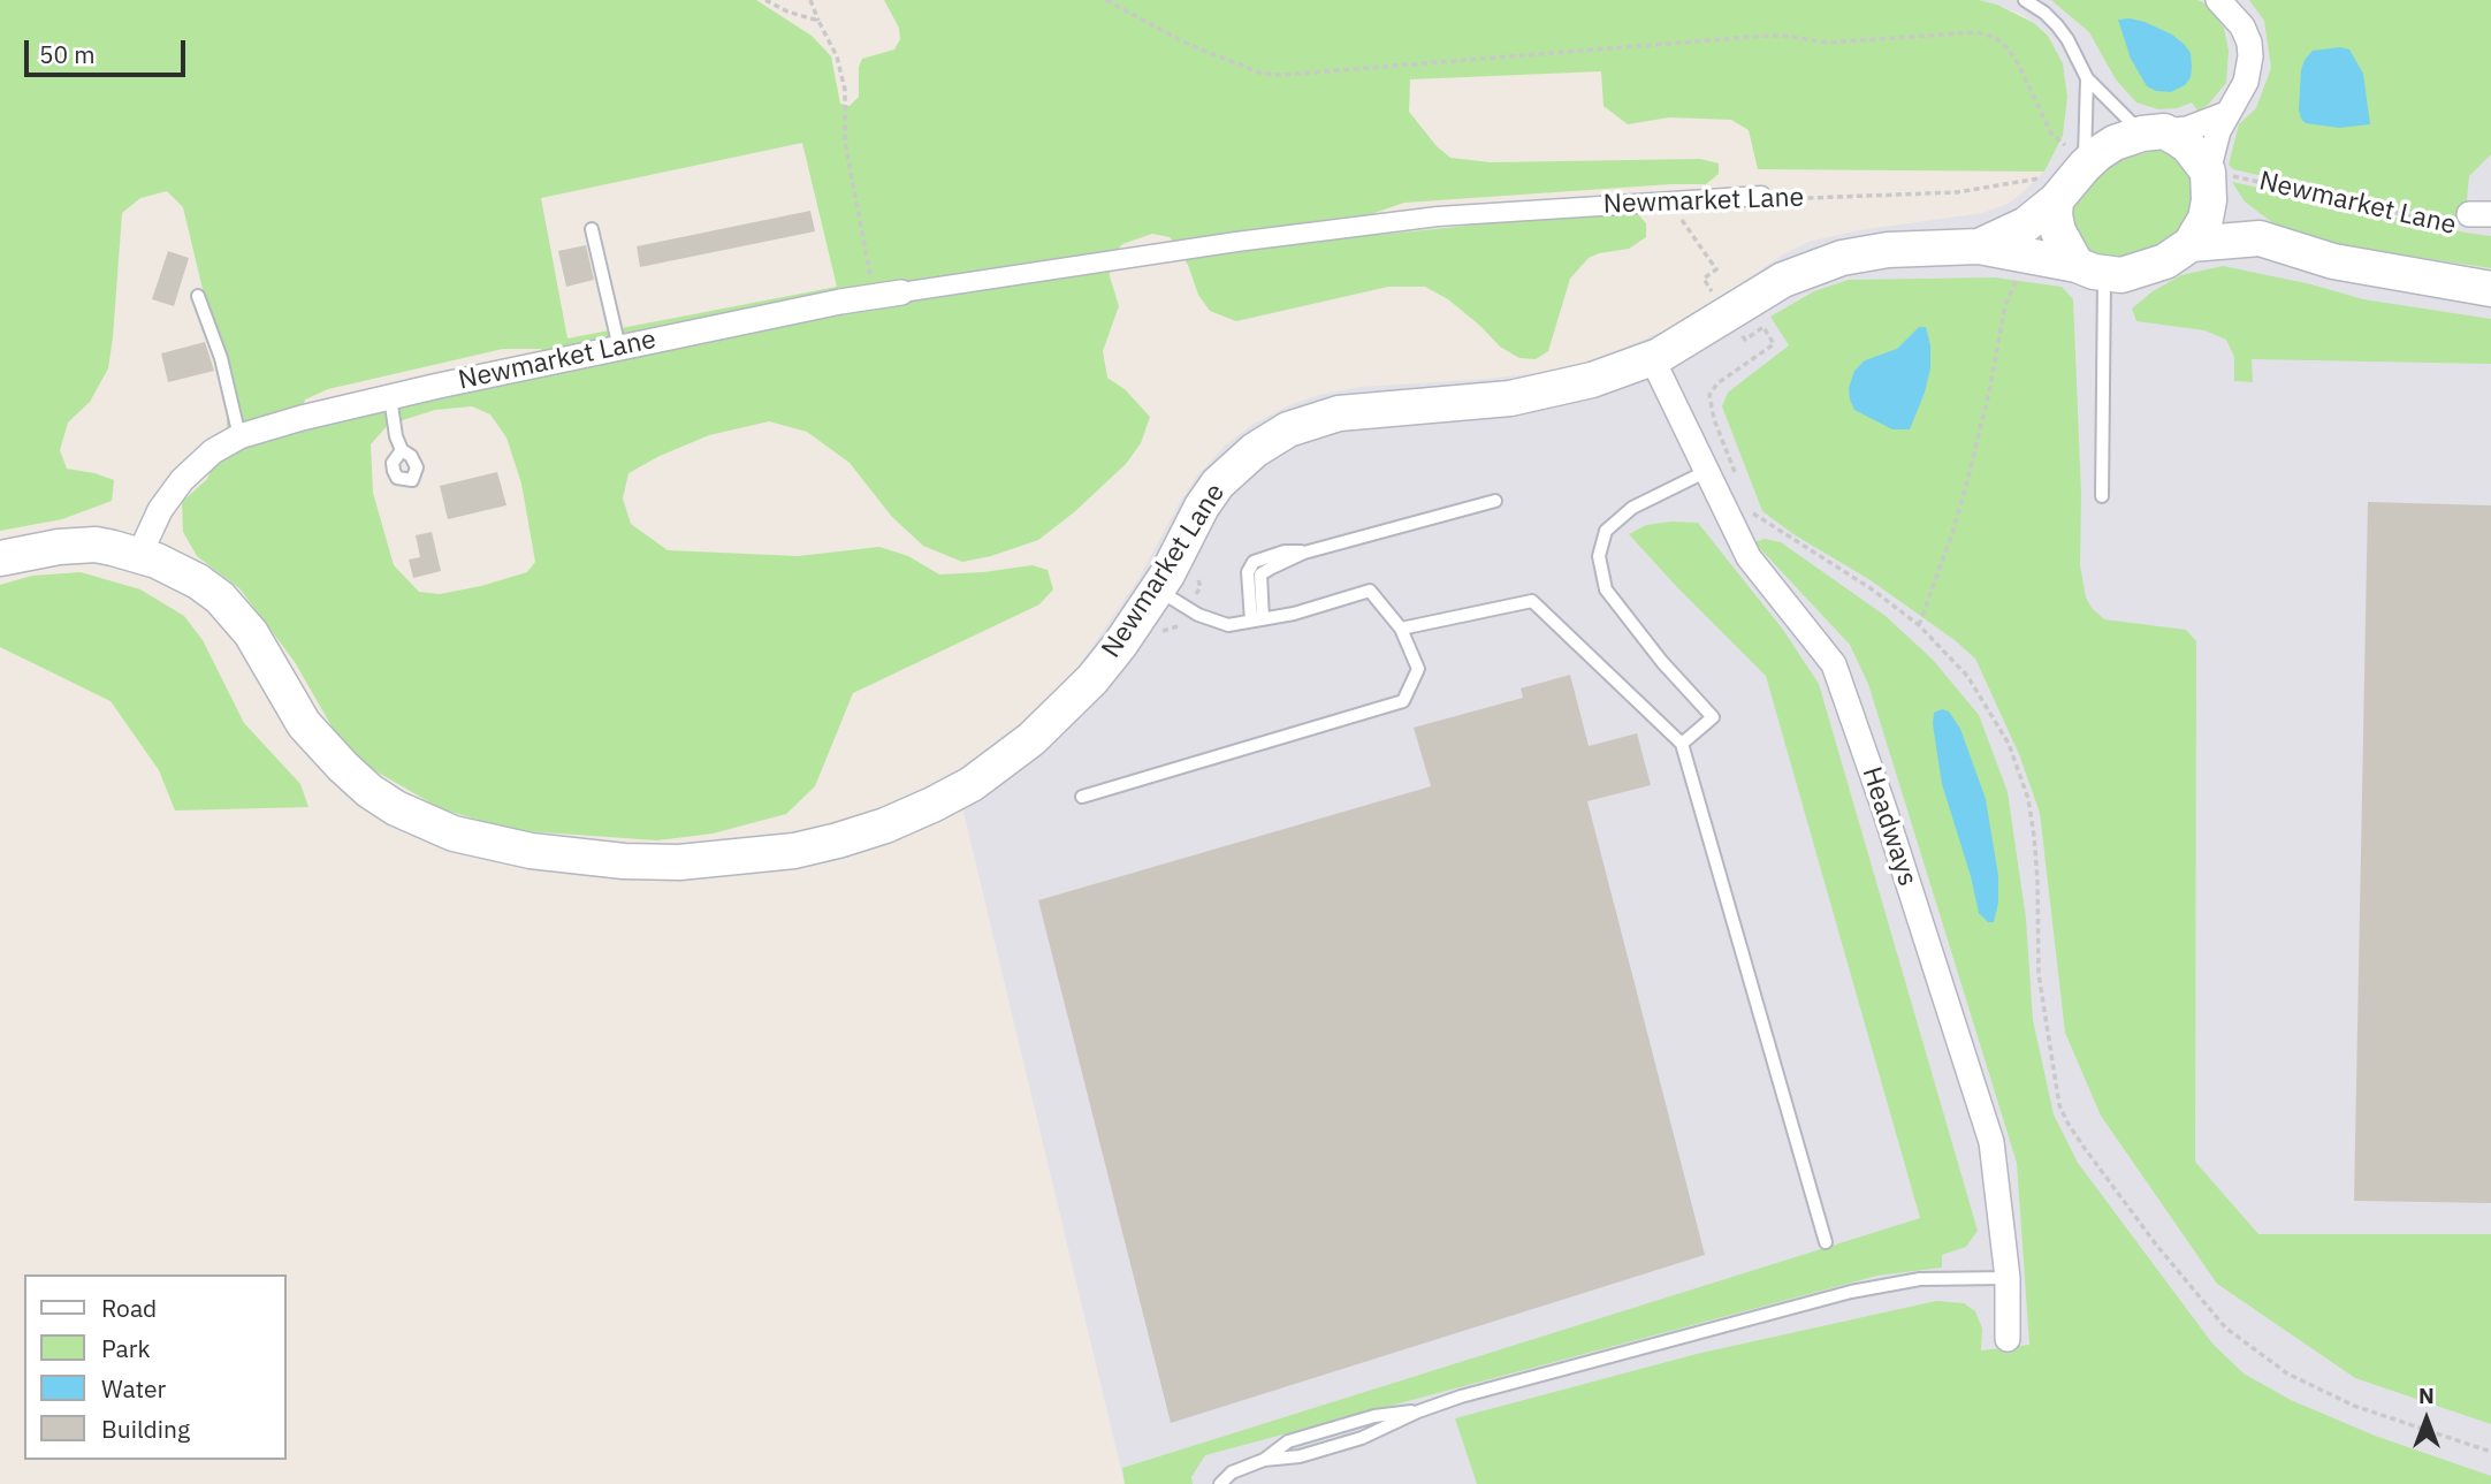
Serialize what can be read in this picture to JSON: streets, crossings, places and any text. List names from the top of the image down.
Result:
{
  "streets": {
    "main road": ["Newmarket Lane"],
    "street": ["Headways"]
  },
  "crossings": [
    ["Newmarket Lane", "Headways"]
  ],
  "legend": [
    "Road",
    "Park",
    "Water",
    "Building"
  ],
  "scale_bar": "50 m",
  "north": "top"
}
